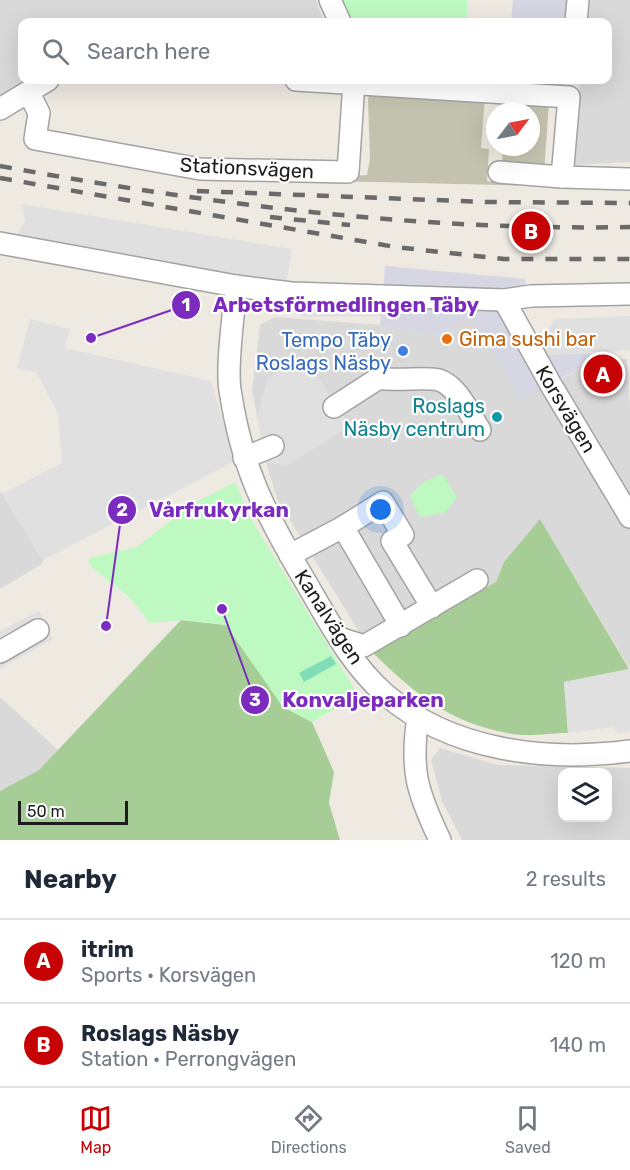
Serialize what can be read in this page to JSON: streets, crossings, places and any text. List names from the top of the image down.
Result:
{
  "streets": {
    "street": ["Stationsvägen", "Korsvägen", "Kanalvägen"]
  },
  "places": [
    "Arbetsförmedlingen Täby",
    "Gima sushi bar",
    "Tempo Täby Roslags Näsby",
    "Roslags Näsby centrum",
    "Konvaljeparken",
    "Vårfrukyrkan"
  ],
  "scale_bar": "50 m",
  "north": "top right",
  "page": {
    "search": "Search here",
    "pins": ["B", "A"],
    "scale": "50 m",
    "heading": ["Nearby", "2 results"],
    "list": [
      {
        "mark": "A",
        "name": "itrim",
        "note": "Sports · Korsvägen",
        "value": "120 m"
      },
      {
        "mark": "B",
        "name": "Roslags Näsby",
        "note": "Station · Perrongvägen",
        "value": "140 m"
      }
    ],
    "nav": ["Map", "Directions", "Saved"]
  }
}
